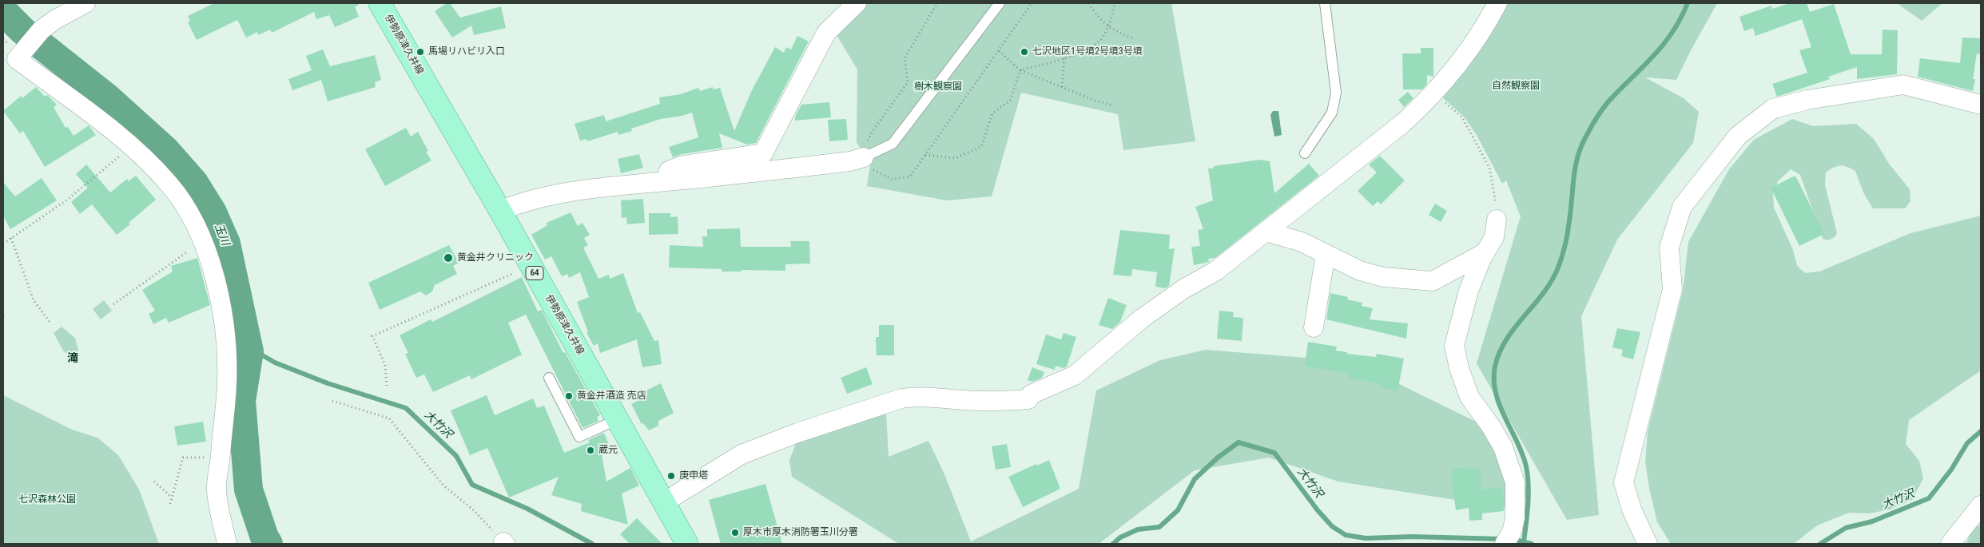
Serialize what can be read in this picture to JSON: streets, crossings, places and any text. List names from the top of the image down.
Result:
{
  "streets": {
    "main road": ["伊勢原津久井線", "64"]
  },
  "districts": ["滝"],
  "water": ["玉川", "大竹沢"],
  "parks": ["自然観察園", "樹木観察園", "七沢森林公園"],
  "places": [
    "馬場リハビリ入口",
    "七沢地区1号墳2号墳3号墳",
    "黄金井クリニック",
    "黄金井酒造 売店",
    "蔵元",
    "庚申塔",
    "厚木市厚木消防署玉川分署"
  ]
}
